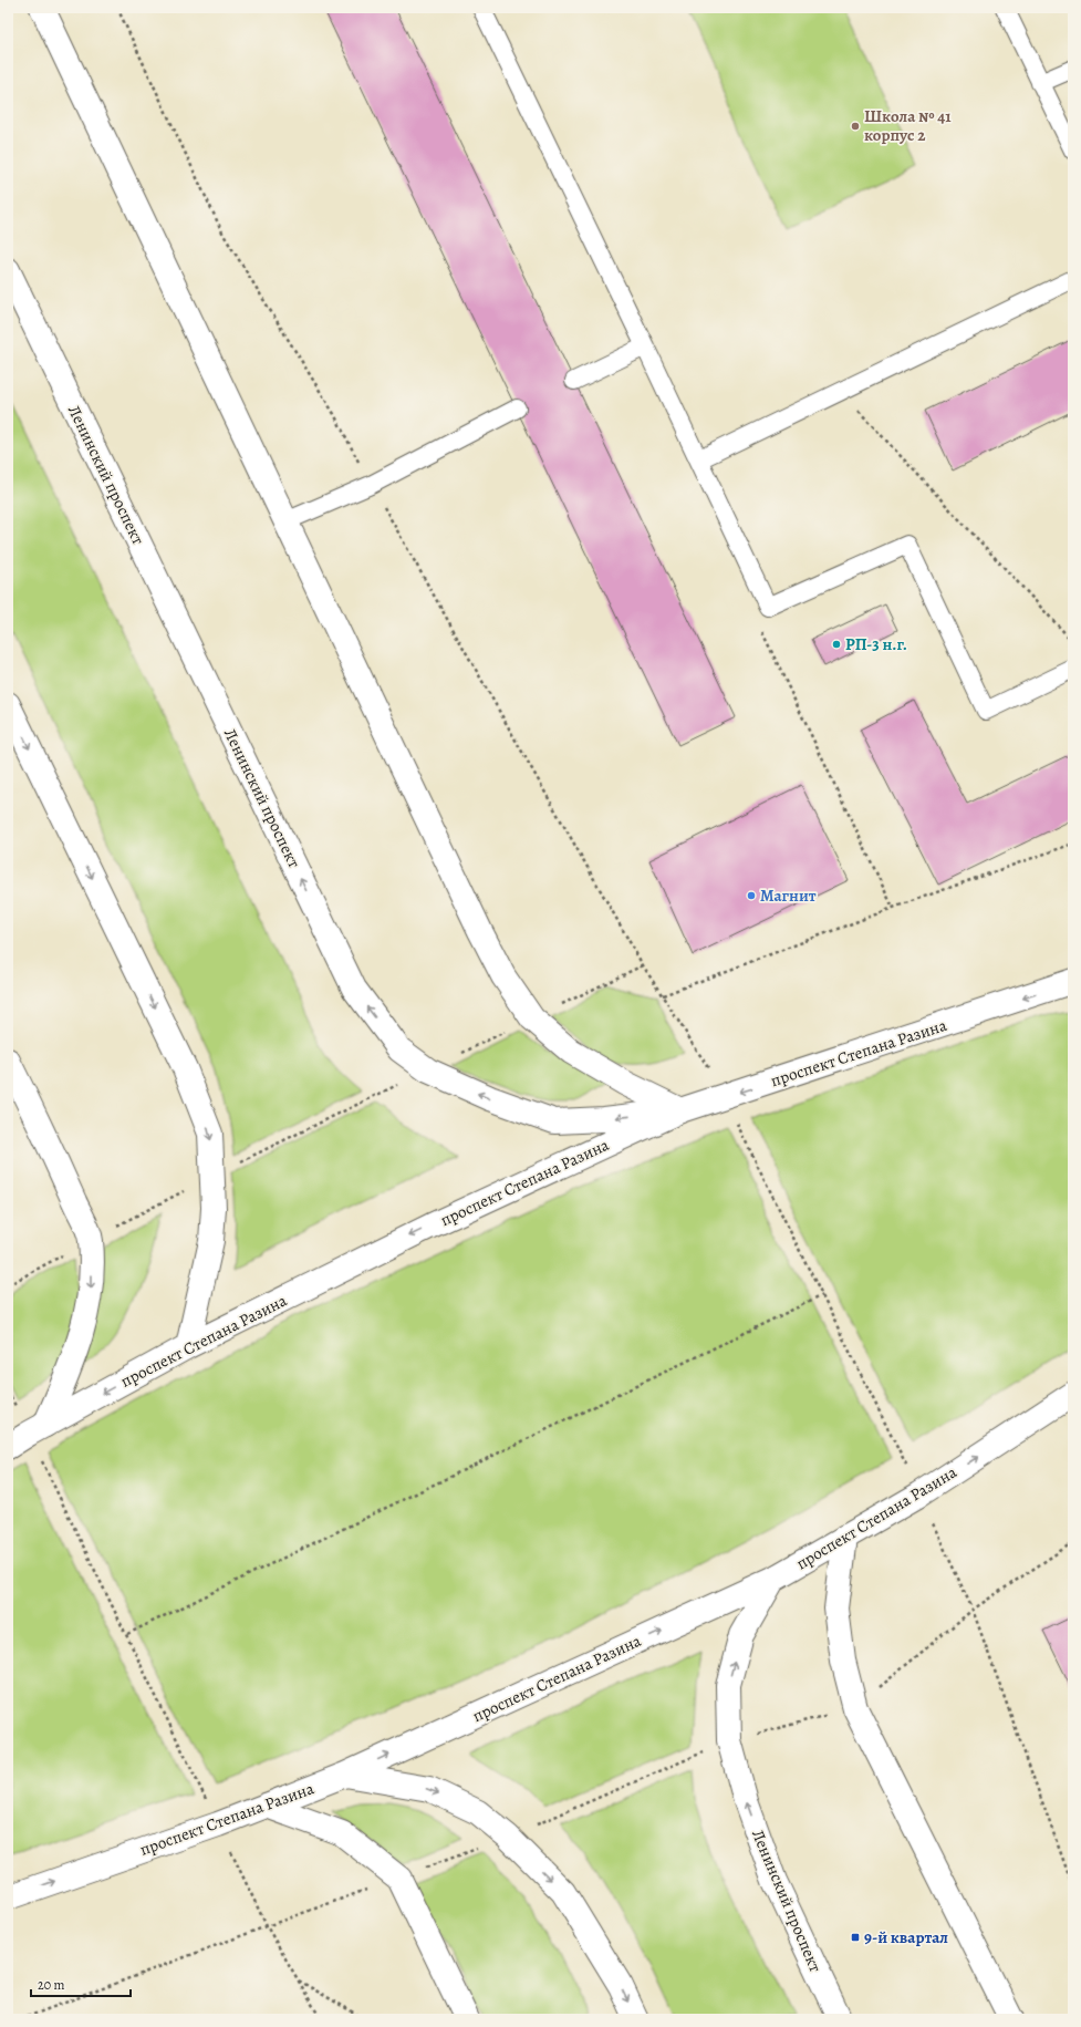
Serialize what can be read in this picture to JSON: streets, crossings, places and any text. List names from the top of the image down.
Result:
{
  "streets": {
    "main road": ["Ленинский проспект", "проспект Степана Разина"]
  },
  "crossings": [
    ["Ленинский проспект", "проспект Степана Разина"]
  ],
  "places": {
    "other": ["Школа № 41 корпус 2", "РП-3 н.г.", "Магнит"],
    "transit": ["9-й квартал"]
  },
  "scale_bar": "20 m"
}
